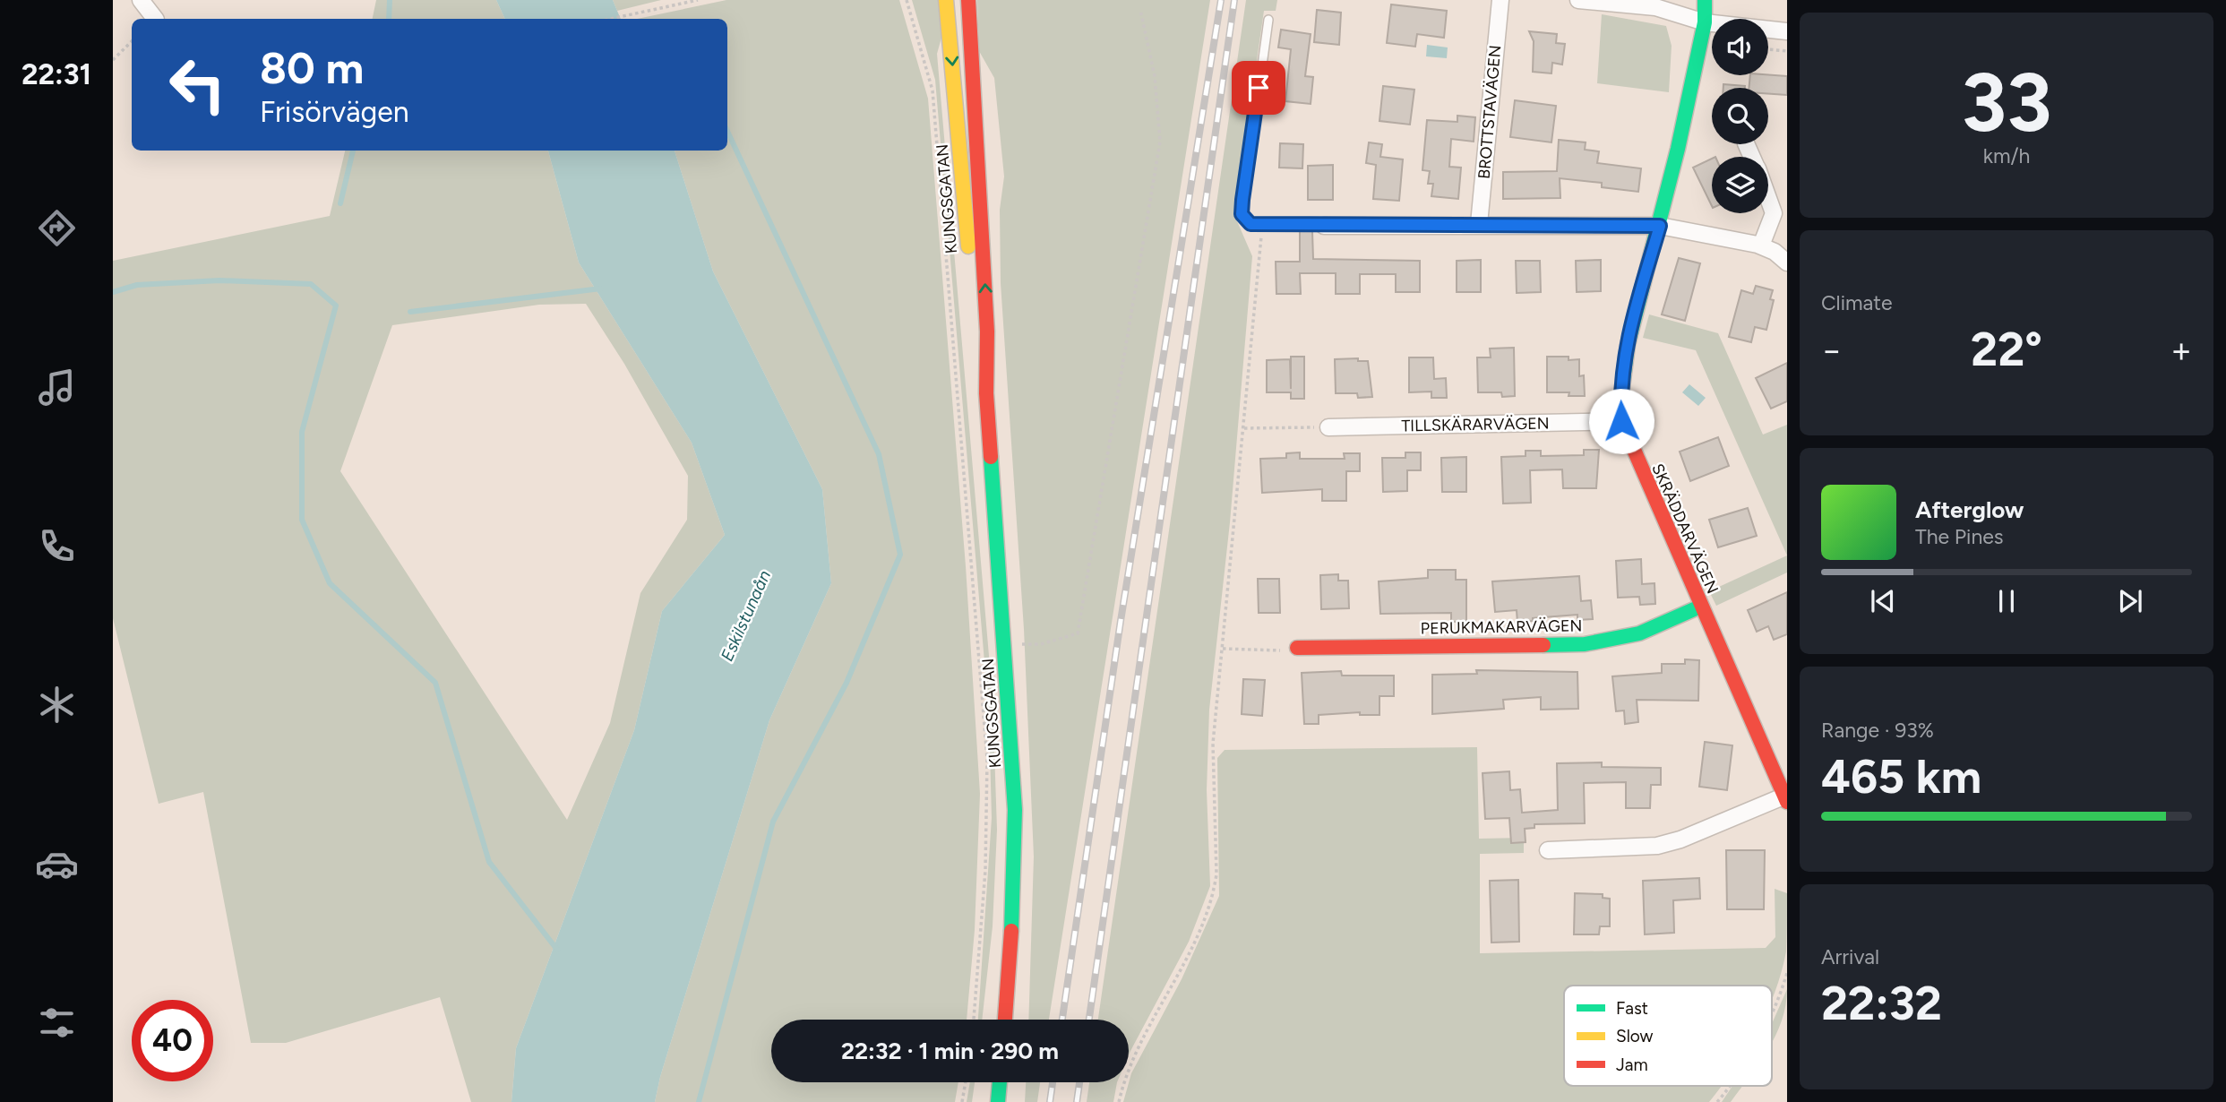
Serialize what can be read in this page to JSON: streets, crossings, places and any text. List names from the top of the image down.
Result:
{
  "streets": {
    "main road": ["KUNGSGATAN", "SKRÄDDARVÄGEN", "PERUKMAKARVÄGEN"],
    "street": ["BROTTSTAVÄGEN", "TILLSKÄRARVÄGEN"]
  },
  "crossings": [
    ["TILLSKÄRARVÄGEN", "SKRÄDDARVÄGEN"],
    ["SKRÄDDARVÄGEN", "PERUKMAKARVÄGEN"]
  ],
  "water": ["Eskilstunaån"],
  "legend": ["Fast", "Slow", "Jam"],
  "page": {
    "tabs": "22:31",
    "tile": [
      ["33", "km/h"],
      "Climate",
      ["Range · 93%", "465 km"],
      ["Arrival", "22:32"]
    ],
    "turn": ["80 m", "Frisörvägen"],
    "heat": ["−", "22°", "+"],
    "song": ["Afterglow", "The Pines"],
    "limit": "40",
    "trip": "22:32 · 1 min · 290 m"
  }
}
